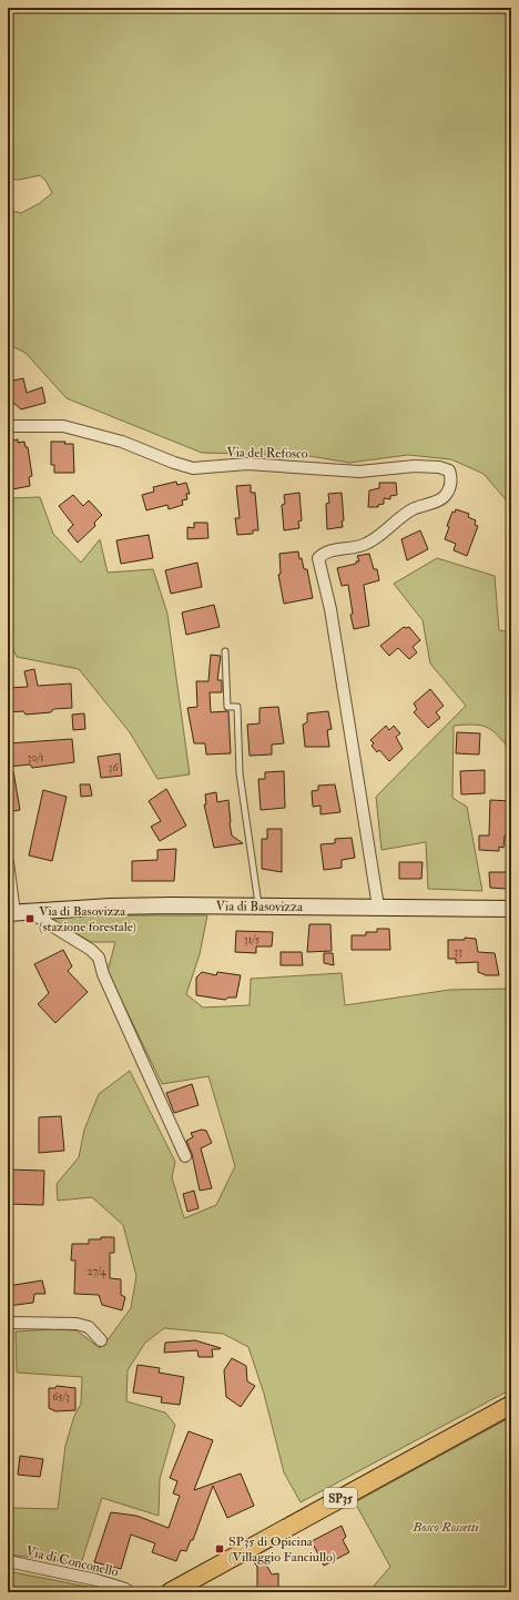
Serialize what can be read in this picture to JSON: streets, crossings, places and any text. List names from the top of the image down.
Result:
{
  "streets": {
    "main road": ["Via di Basovizza", "SP35"],
    "street": ["Via del Refosco", "Via di Conconello"]
  },
  "crossings": [
    ["Via del Refosco", "Via di Basovizza"]
  ],
  "parks": ["Bosco Rossetti"],
  "places": {
    "transit": ["Via di Basovizza (stazione forestale)", "SP35 di Opicina (Villaggio Fanciullo)"]
  },
  "house_numbers": [
    "30/1",
    "36",
    "31/5",
    "33",
    "27/4",
    "65/3"
  ]
}
